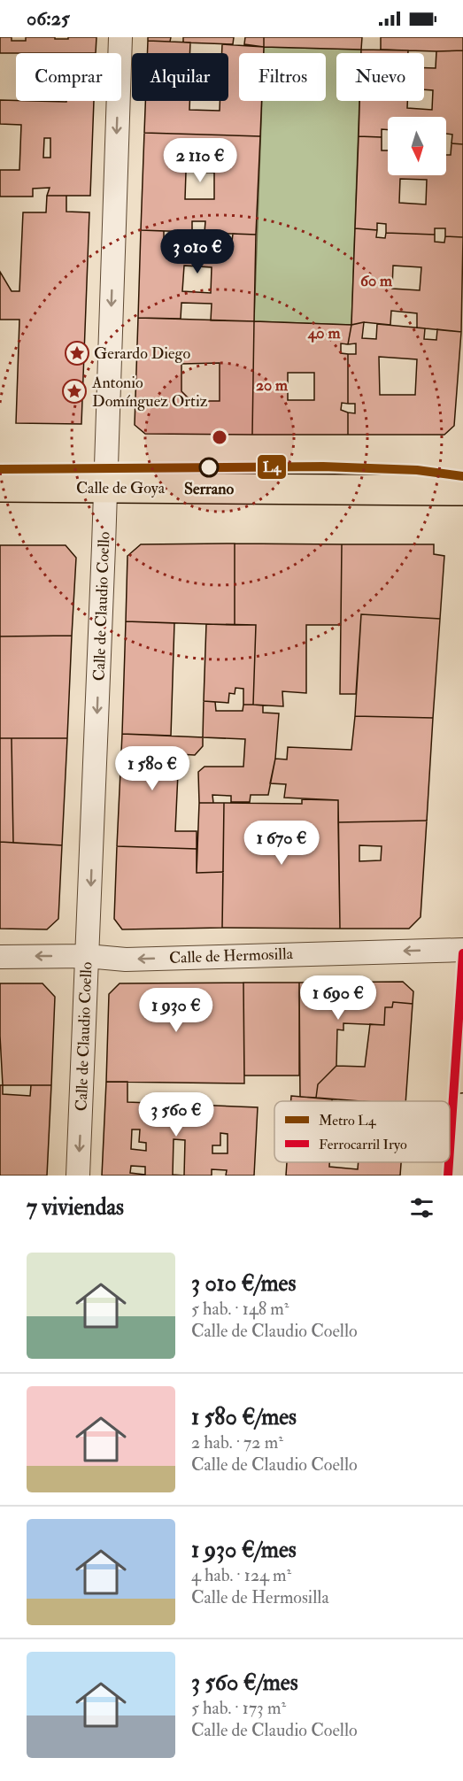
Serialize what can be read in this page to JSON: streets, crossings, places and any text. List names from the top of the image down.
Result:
{
  "streets": {
    "main road": ["Calle de Goya"],
    "street": ["Calle de Claudio Coello", "Calle de Hermosilla"]
  },
  "crossings": [
    ["Calle de Goya", "Calle de Claudio Coello"],
    ["Calle de Claudio Coello", "Calle de Hermosilla"]
  ],
  "one_way": ["Calle de Claudio Coello", "Calle de Hermosilla"],
  "places": {
    "place": ["Gerardo Diego", "Antonio Domínguez Ortiz"],
    "other": ["Serrano"]
  },
  "lines": ["metro line L4", "rail line Iryo"],
  "legend": ["Metro L4", "Ferrocarril Iryo"],
  "north": "bottom",
  "page": {
    "status": "06:25",
    "chip": [
      "Comprar",
      "Alquilar",
      "Filtros",
      "Nuevo"
    ],
    "price": [
      "2 110 €",
      "3 010 €",
      "1 580 €",
      "1 670 €",
      "1 690 €",
      "1 930 €",
      "3 560 €"
    ],
    "heading": "7 viviendas",
    "list": [
      {
        "name": "3 010 €/mes",
        "note": "5 hab. · 148 m² · Calle de Claudio Coello"
      },
      {
        "name": "1 580 €/mes",
        "note": "2 hab. · 72 m² · Calle de Claudio Coello"
      },
      {
        "name": "1 930 €/mes",
        "note": "4 hab. · 124 m² · Calle de Hermosilla"
      },
      {
        "name": "3 560 €/mes",
        "note": "5 hab. · 173 m² · Calle de Claudio Coello"
      }
    ]
  },
  "rings": ["60 m", "40 m", "20 m"]
}
